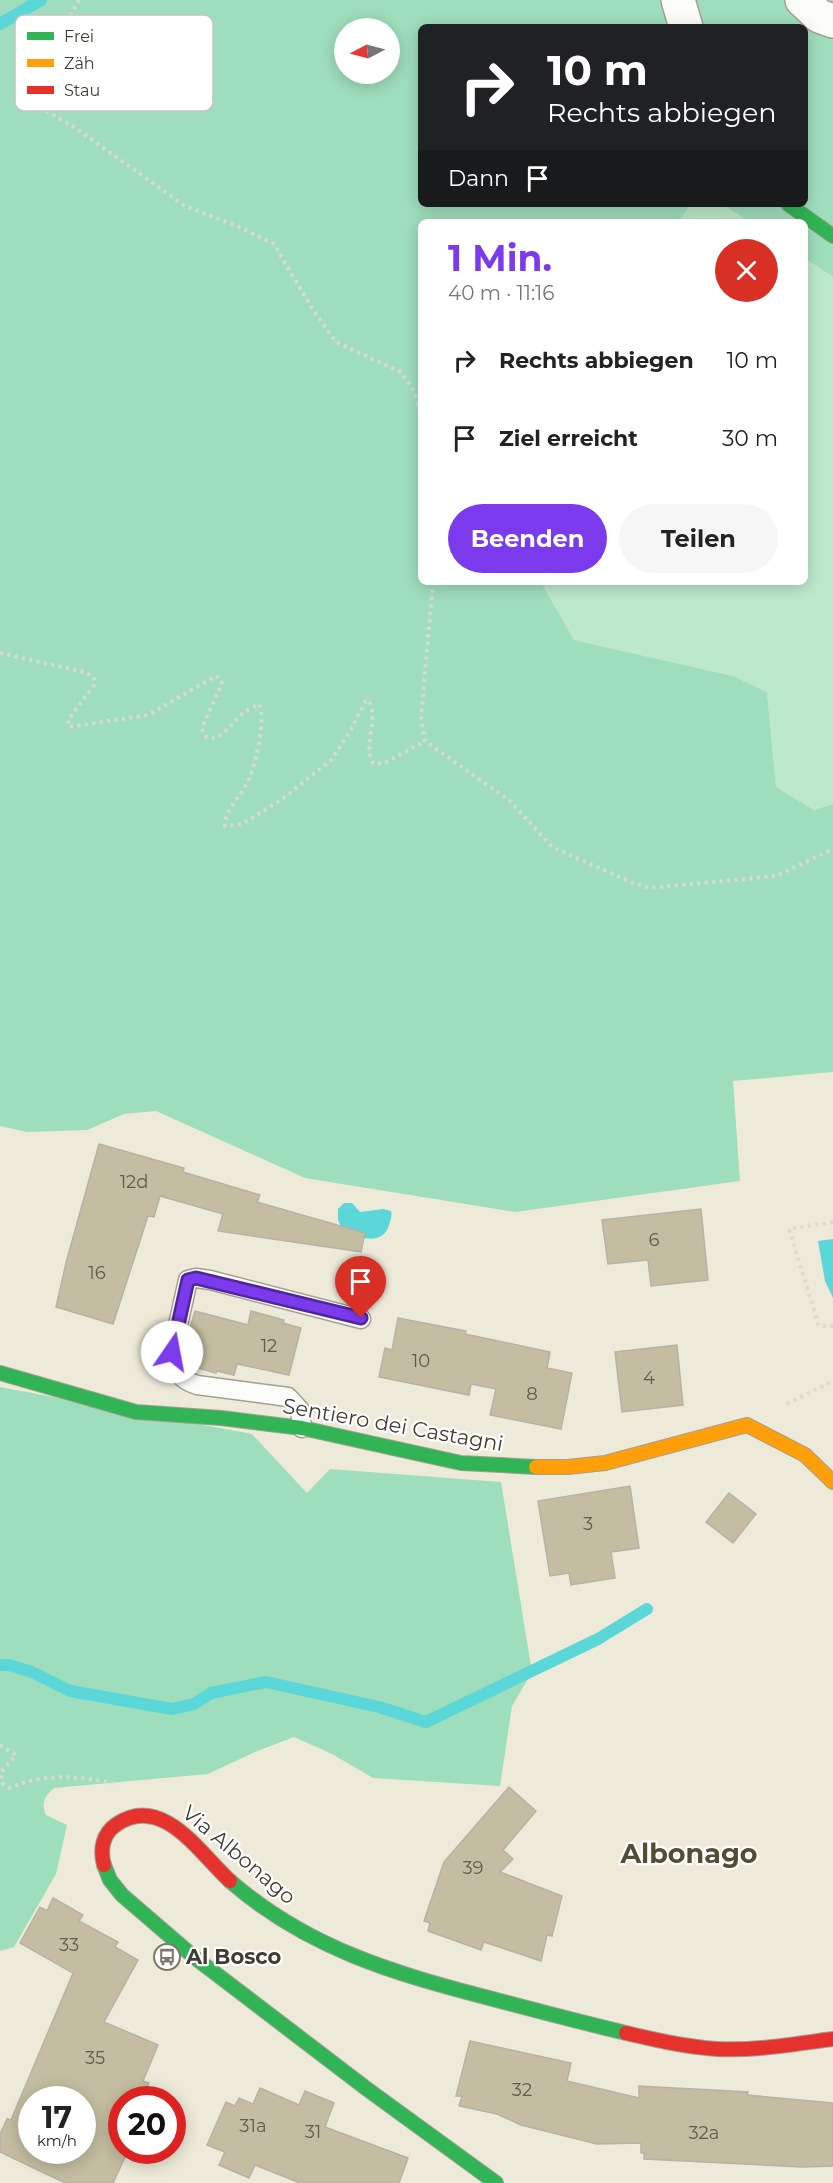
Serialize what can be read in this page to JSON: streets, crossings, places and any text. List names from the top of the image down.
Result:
{
  "streets": {
    "street": ["Sentiero dei Castagni", "Via Albonago"]
  },
  "districts": ["Albonago"],
  "places": {
    "bus stop": ["Al Bosco"]
  },
  "house_numbers": [
    "12d",
    "6",
    "16",
    "12",
    "10",
    "4",
    "8",
    "3",
    "39",
    "33",
    "35",
    "32",
    "31a",
    "31",
    "32a"
  ],
  "legend": ["Frei", "Zäh", "Stau"],
  "north": "left",
  "page": {
    "turn": ["10 m", "Rechts abbiegen"],
    "then": "Dann",
    "heading": ["1 Min.", "40 m · 11:16"],
    "list": [
      {
        "name": "Rechts abbiegen",
        "value": "10 m"
      },
      {
        "name": "Ziel erreicht",
        "value": "30 m"
      }
    ],
    "buttons": ["Beenden", "Teilen"],
    "speed": "17 km/h",
    "limit": "20"
  }
}
